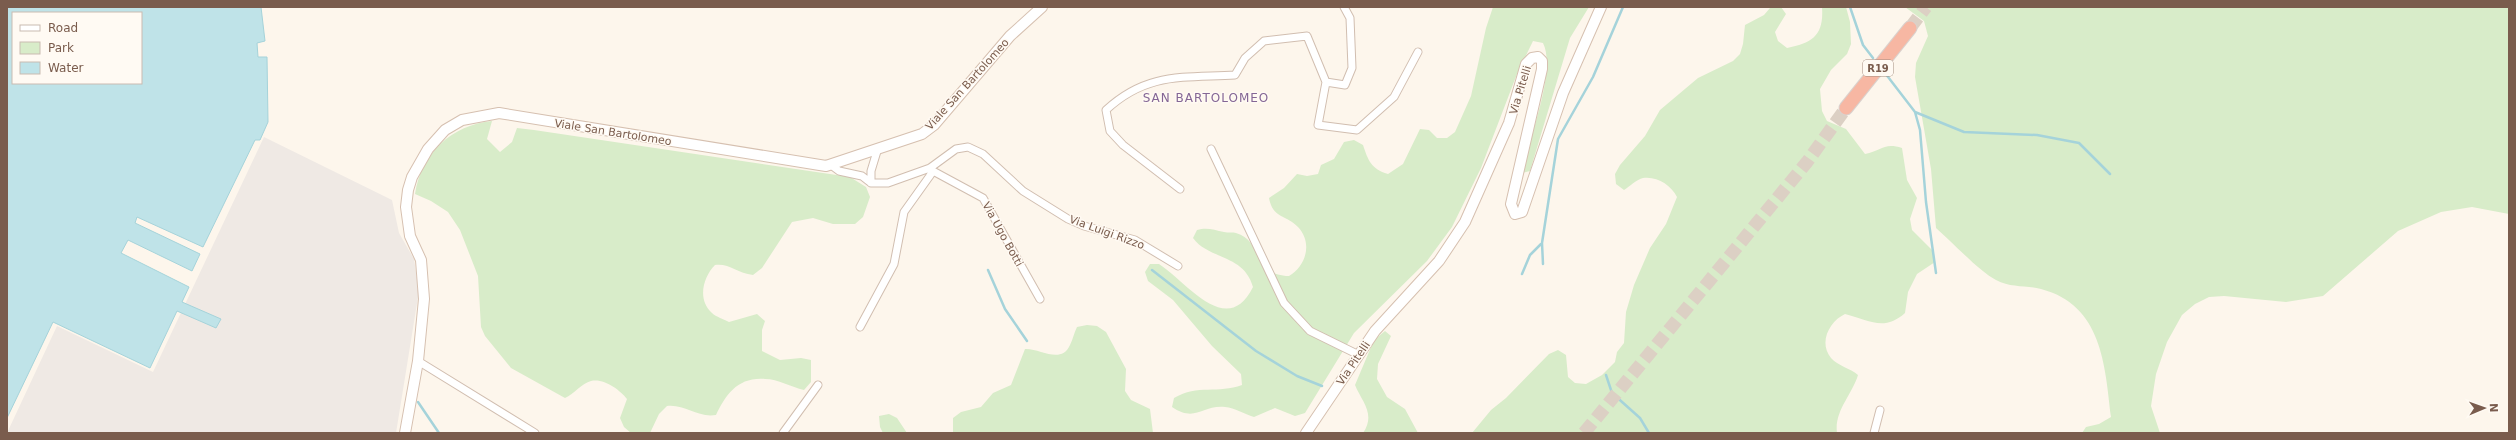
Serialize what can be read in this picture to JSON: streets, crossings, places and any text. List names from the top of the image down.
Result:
{
  "streets": {
    "highway": ["R19"],
    "main road": ["Viale San Bartolomeo", "Via Pitelli"],
    "street": ["Via Luigi Rizzo", "Via Ugo Botti"]
  },
  "crossings": [
    ["Viale San Bartolomeo", "Via Luigi Rizzo"],
    ["Via Luigi Rizzo", "Via Ugo Botti"]
  ],
  "districts": ["SAN BARTOLOMEO"],
  "legend": ["Road", "Park", "Water"],
  "north": "right"
}
